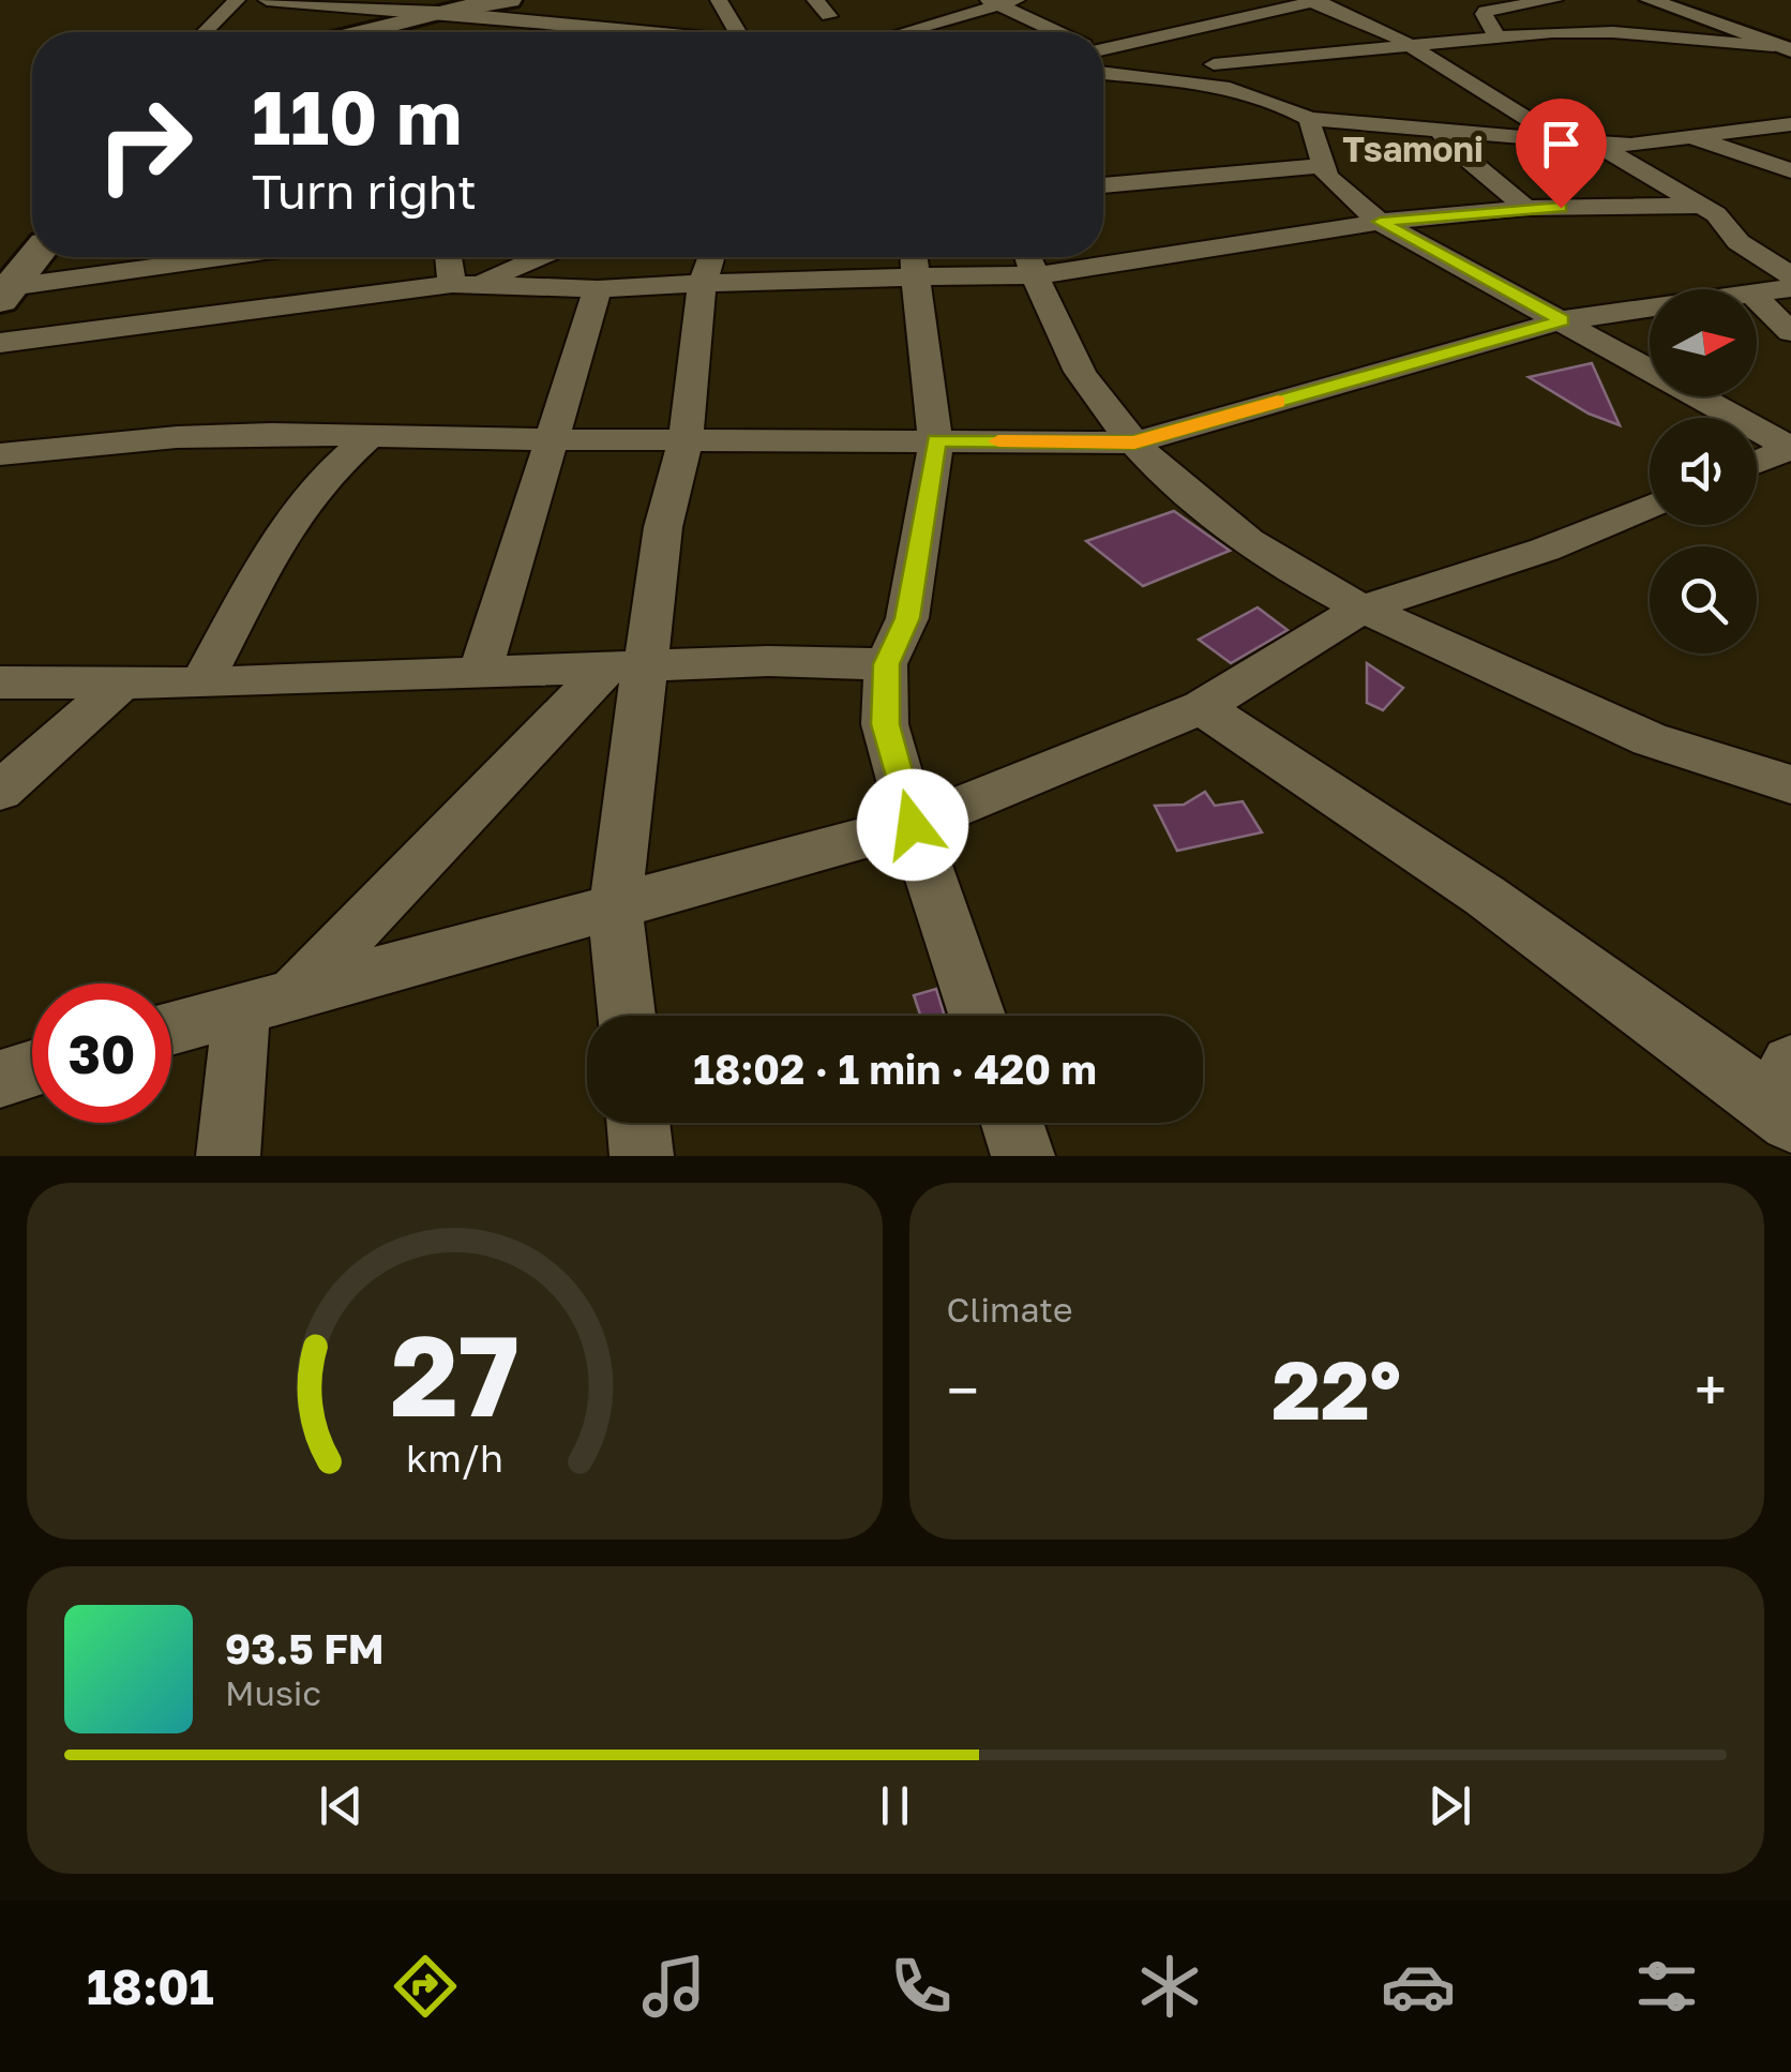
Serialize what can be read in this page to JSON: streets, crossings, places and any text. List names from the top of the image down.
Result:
{
  "districts": ["Tsamoni"],
  "north": "right",
  "page": {
    "turn": ["110 m", "Turn right"],
    "limit": "30",
    "trip": "18:02 · 1 min · 420 m",
    "tile": "Climate",
    "heat": ["−", "22°", "+"],
    "song": ["93.5 FM", "Music"],
    "tabs": "18:01",
    "gauge": ["27", "km/h"]
  }
}
